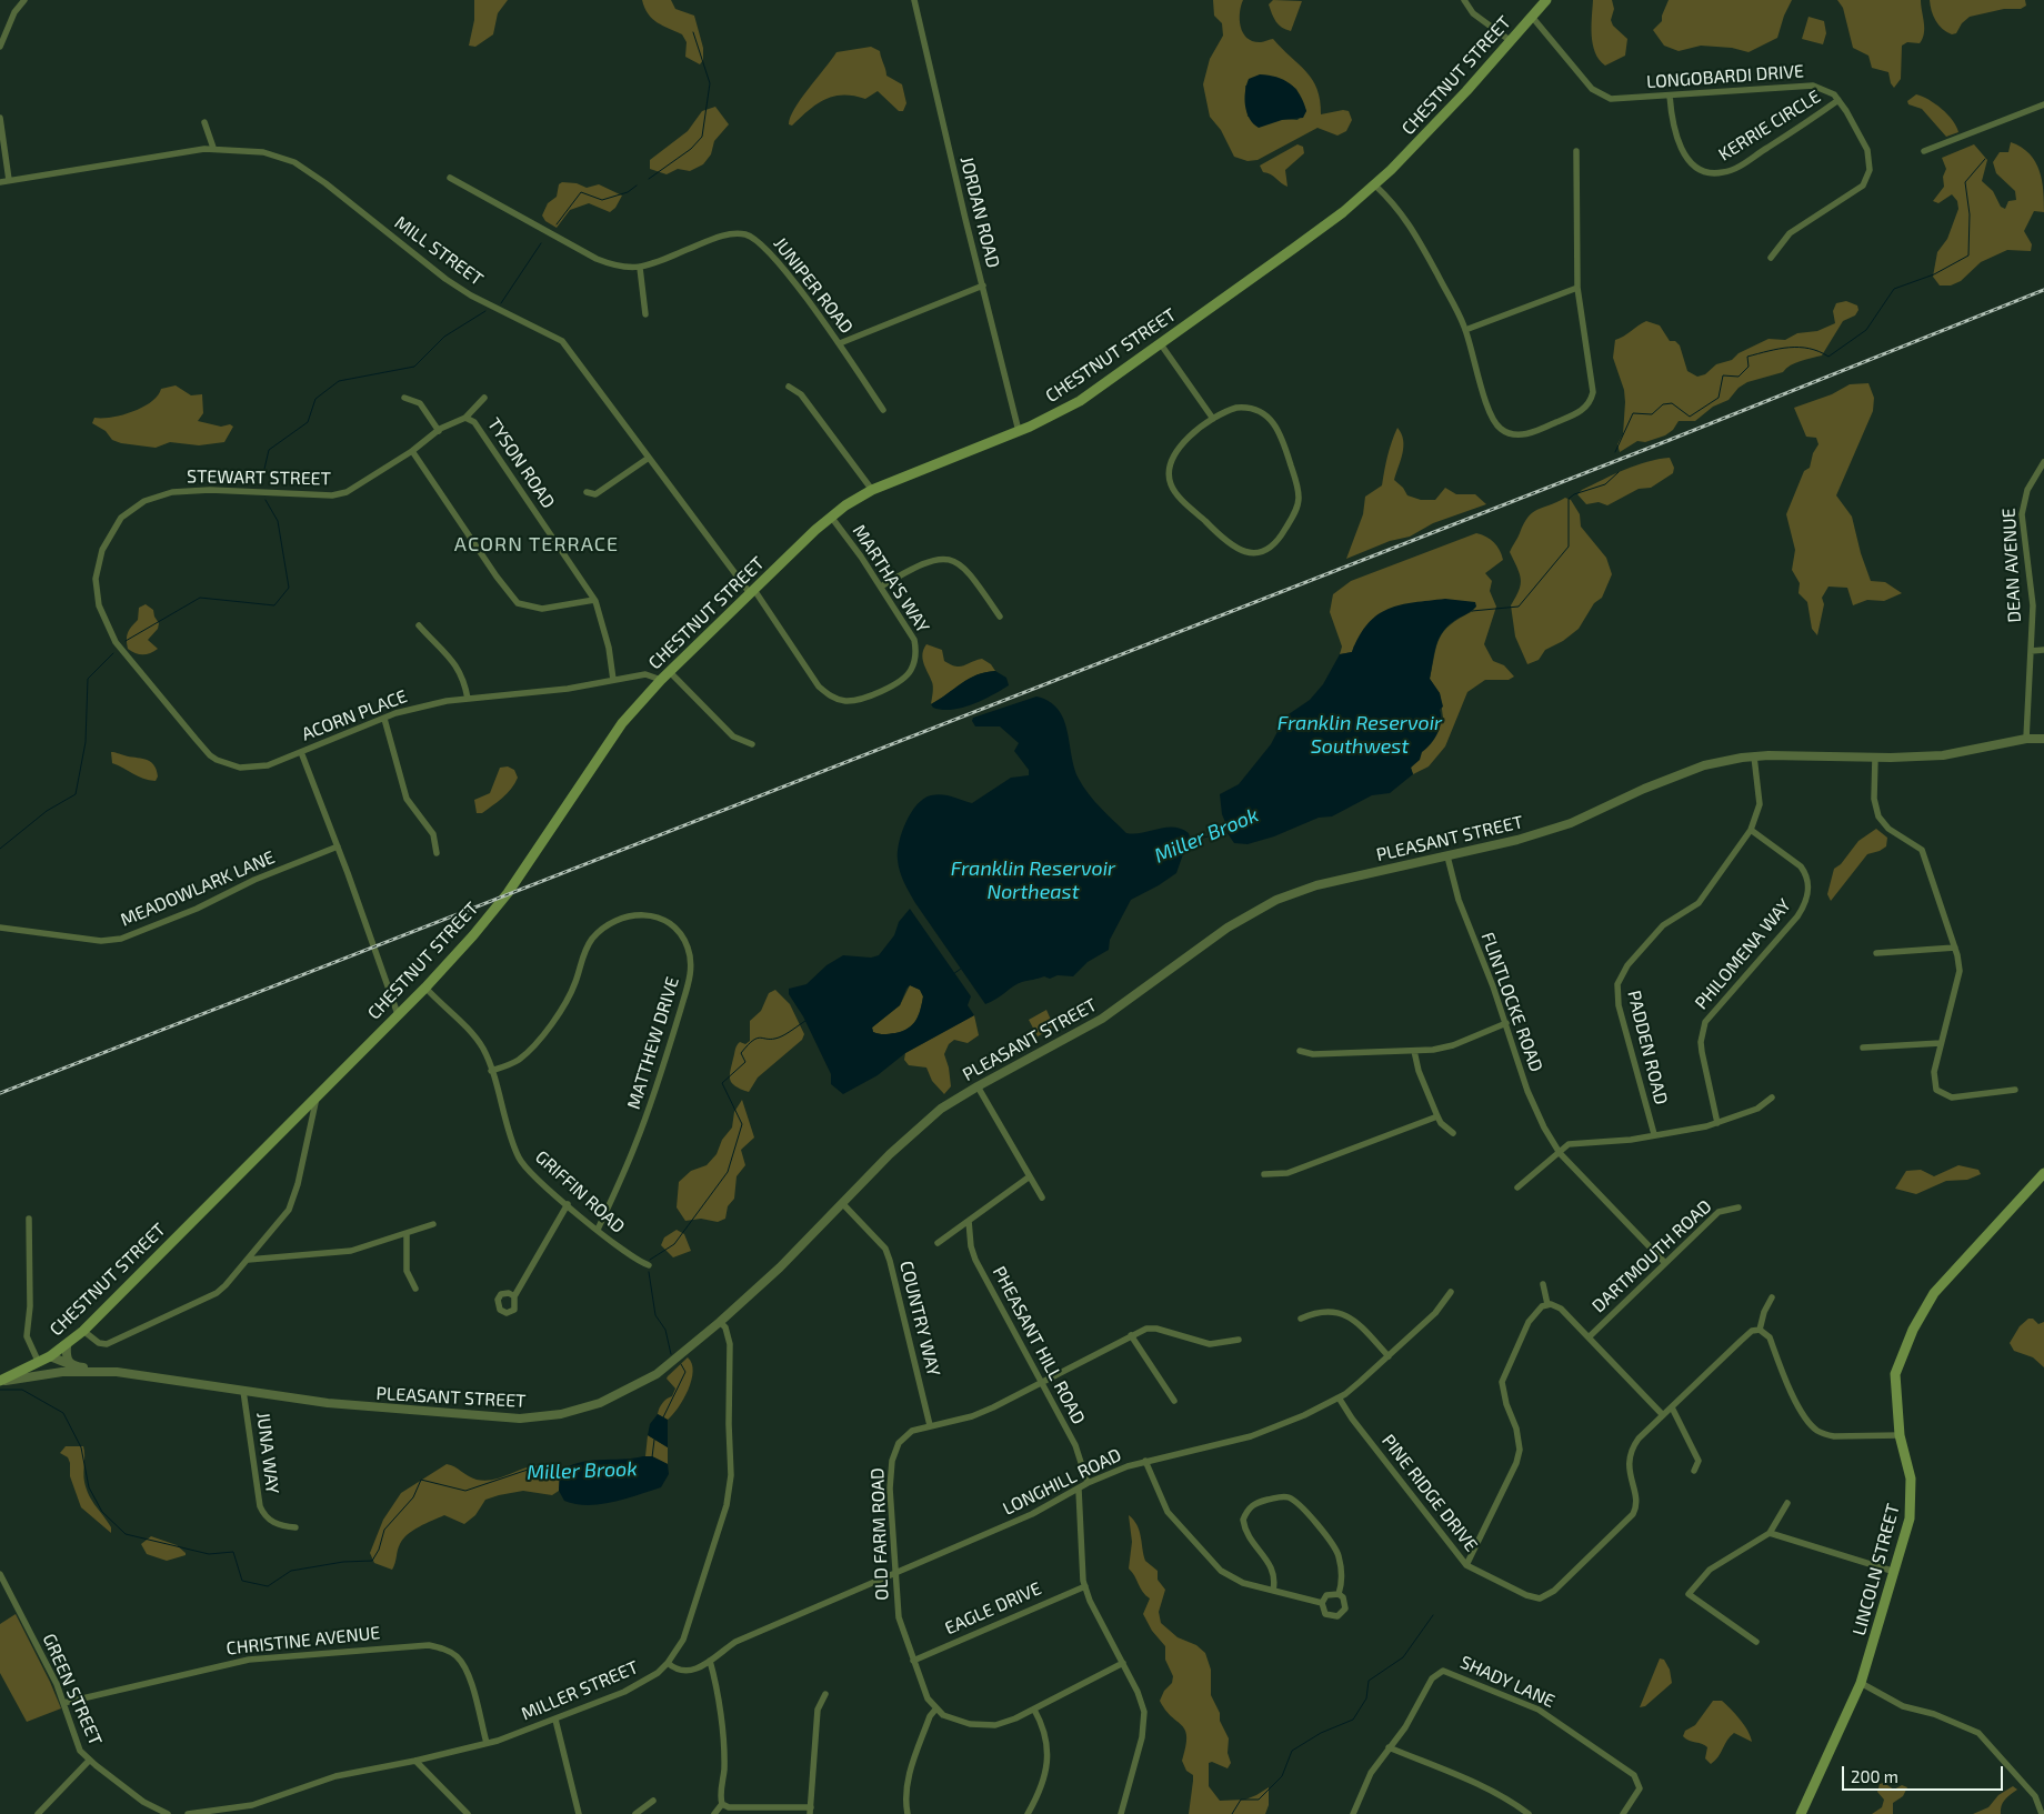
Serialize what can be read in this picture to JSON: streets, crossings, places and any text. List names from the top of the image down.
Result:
{
  "streets": {
    "main road": ["CHESTNUT STREET", "LINCOLN STREET"],
    "street": [
      "LONGOBARDI DRIVE",
      "KERRIE CIRCLE",
      "JORDAN ROAD",
      "MILL STREET",
      "JUNIPER ROAD",
      "TYSON ROAD",
      "STEWART STREET",
      "DEAN AVENUE",
      "MARTHA'S WAY",
      "ACORN PLACE",
      "PLEASANT STREET",
      "MEADOWLARK LANE",
      "PHILOMENA WAY",
      "FLINTLOCKE ROAD",
      "MATTHEW DRIVE",
      "PADDEN ROAD",
      "GRIFFIN ROAD",
      "DARTMOUTH ROAD",
      "COUNTRY WAY",
      "PHEASANT HILL ROAD",
      "JUNA WAY",
      "LONGHILL ROAD",
      "PINE RIDGE DRIVE",
      "OLD FARM ROAD",
      "EAGLE DRIVE",
      "CHRISTINE AVENUE",
      "SHADY LANE",
      "GREEN STREET",
      "MILLER STREET"
    ]
  },
  "crossings": [
    ["CHESTNUT STREET", "LONGOBARDI DRIVE"],
    ["CHESTNUT STREET", "JORDAN ROAD"],
    ["CHESTNUT STREET", "MILL STREET"],
    ["CHESTNUT STREET", "MARTHA'S WAY"],
    ["CHESTNUT STREET", "ACORN PLACE"],
    ["CHESTNUT STREET", "PLEASANT STREET"],
    ["CHESTNUT STREET", "GRIFFIN ROAD"],
    ["LONGOBARDI DRIVE", "KERRIE CIRCLE"],
    ["MILL STREET", "MARTHA'S WAY"],
    ["TYSON ROAD", "STEWART STREET"],
    ["TYSON ROAD", "ACORN PLACE"],
    ["STEWART STREET", "ACORN PLACE"],
    ["DEAN AVENUE", "PLEASANT STREET"],
    ["ACORN PLACE", "MEADOWLARK LANE"],
    ["PLEASANT STREET", "FLINTLOCKE ROAD"],
    ["PLEASANT STREET", "PADDEN ROAD"],
    ["PLEASANT STREET", "COUNTRY WAY"],
    ["PLEASANT STREET", "JUNA WAY"],
    ["PLEASANT STREET", "MILLER STREET"],
    ["PHILOMENA WAY", "PADDEN ROAD"],
    ["FLINTLOCKE ROAD", "DARTMOUTH ROAD"],
    ["MATTHEW DRIVE", "GRIFFIN ROAD"],
    ["COUNTRY WAY", "OLD FARM ROAD"],
    ["PHEASANT HILL ROAD", "LONGHILL ROAD"],
    ["PHEASANT HILL ROAD", "OLD FARM ROAD"],
    ["LONGHILL ROAD", "PINE RIDGE DRIVE"],
    ["LONGHILL ROAD", "OLD FARM ROAD"],
    ["LONGHILL ROAD", "MILLER STREET"],
    ["OLD FARM ROAD", "EAGLE DRIVE"],
    ["CHRISTINE AVENUE", "GREEN STREET"],
    ["CHRISTINE AVENUE", "MILLER STREET"]
  ],
  "districts": ["ACORN TERRACE"],
  "water": ["Franklin Reservoir Southwest", "Miller Brook", "Franklin Reservoir Northeast"],
  "scale_bar": "200 m"
}
